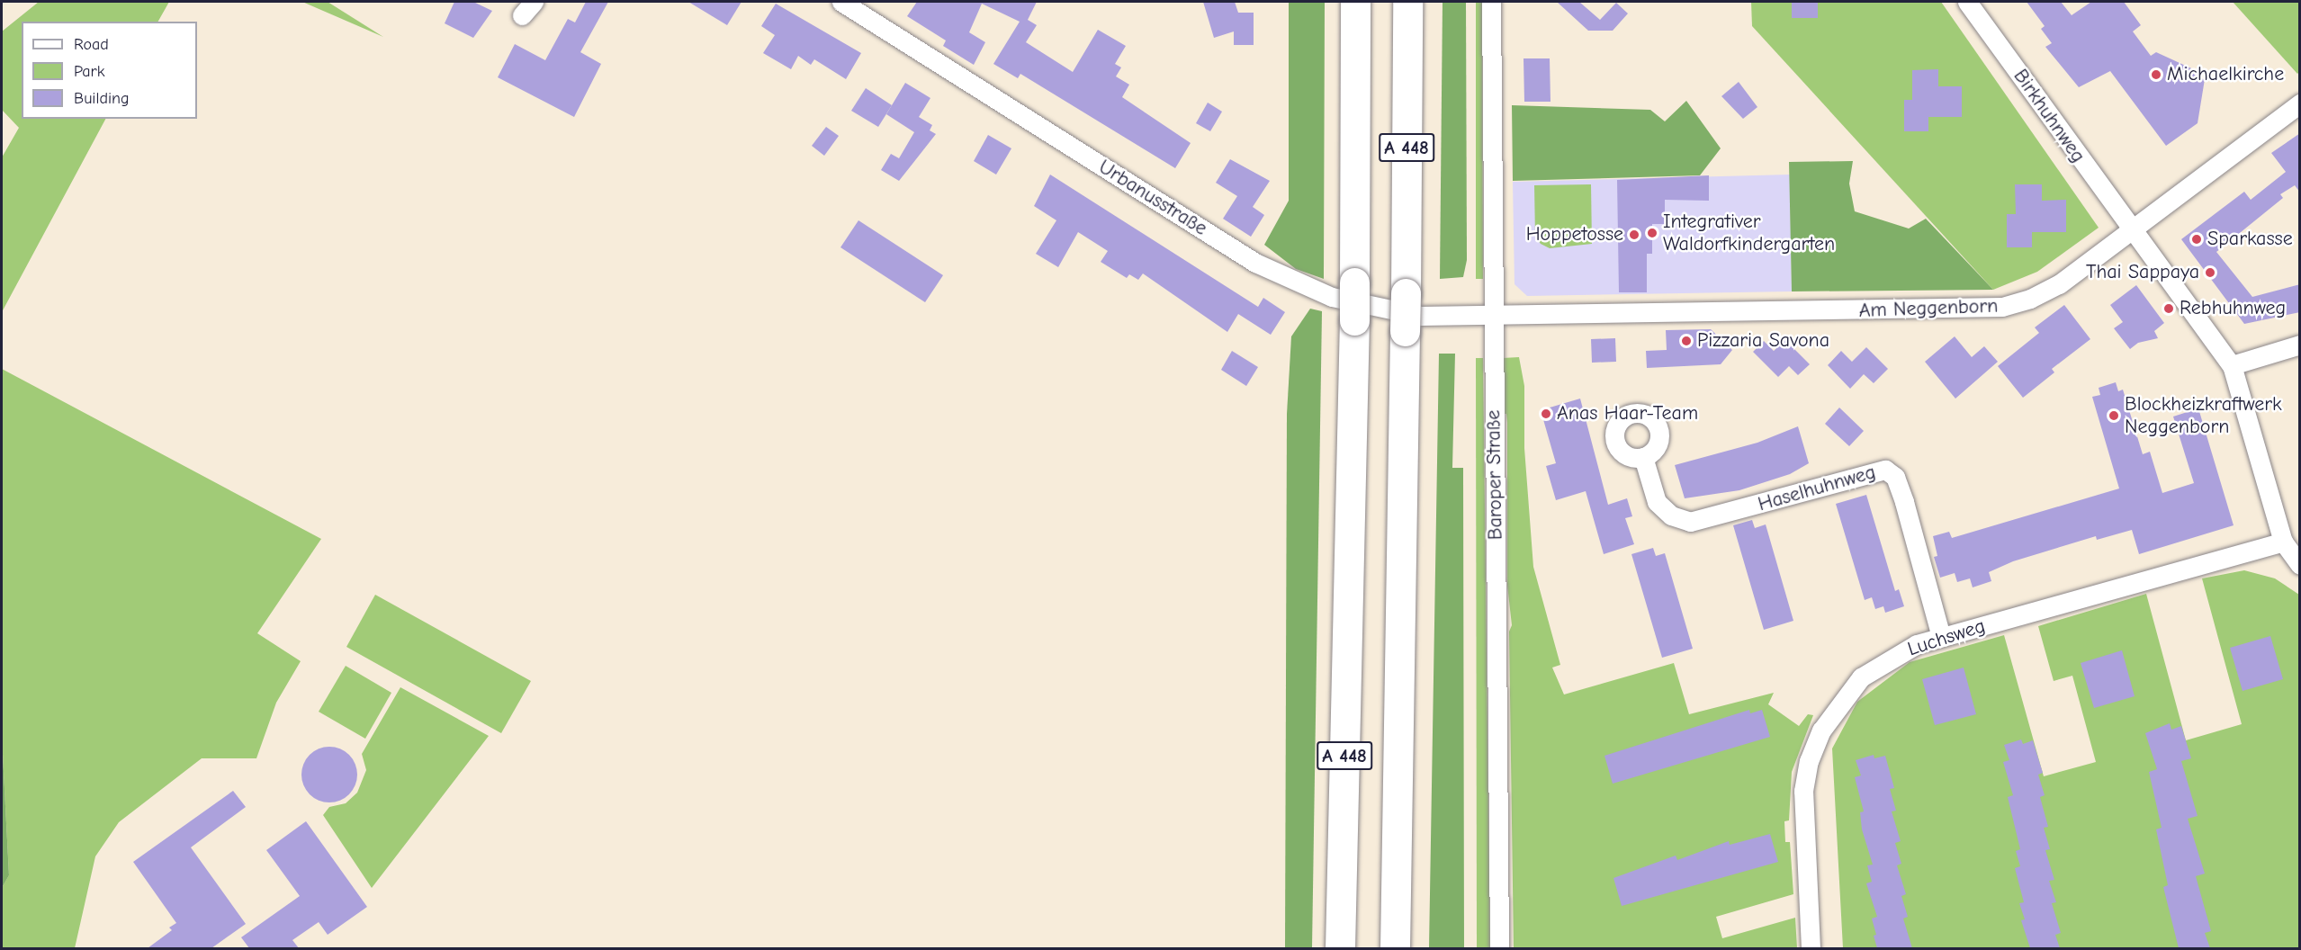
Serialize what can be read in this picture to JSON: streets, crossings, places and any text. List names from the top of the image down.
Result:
{
  "streets": {
    "highway": ["A 448"],
    "street": [
      "Birkhuhnweg",
      "Urbanusstraße",
      "Am Neggenborn",
      "Baroper Straße",
      "Haselhuhnweg",
      "Luchsweg"
    ]
  },
  "crossings": [
    ["Birkhuhnweg", "Am Neggenborn"],
    ["Urbanusstraße", "Am Neggenborn"],
    ["Urbanusstraße", "Baroper Straße"],
    ["Am Neggenborn", "Baroper Straße"],
    ["Haselhuhnweg", "Luchsweg"]
  ],
  "places": [
    "Michaelkirche",
    "Integrativer Waldorfkindergarten",
    "Hoppetosse",
    "Sparkasse",
    "Thai Sappaya",
    "Rebhuhnweg",
    "Pizzaria Savona",
    "Anas Haar-Team",
    "Blockheizkraftwerk Neggenborn"
  ],
  "legend": ["Road", "Park", "Building"]
}
